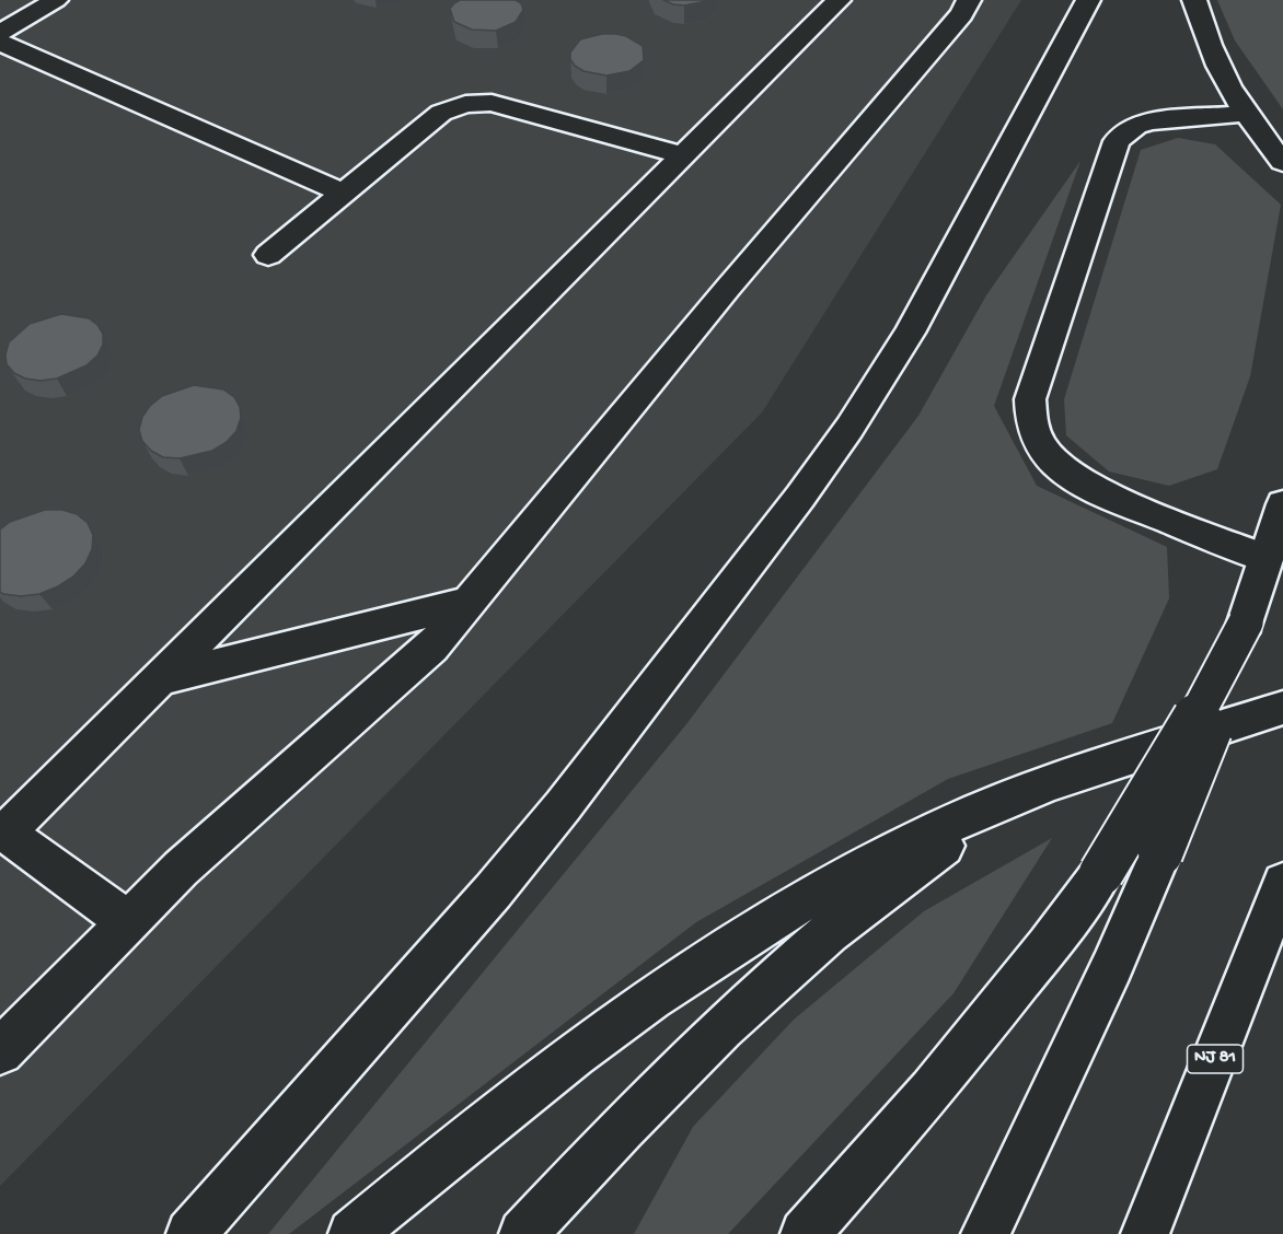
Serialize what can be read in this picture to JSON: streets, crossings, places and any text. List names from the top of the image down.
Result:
{
  "streets": {
    "main road": ["NJ 81"]
  }
}
